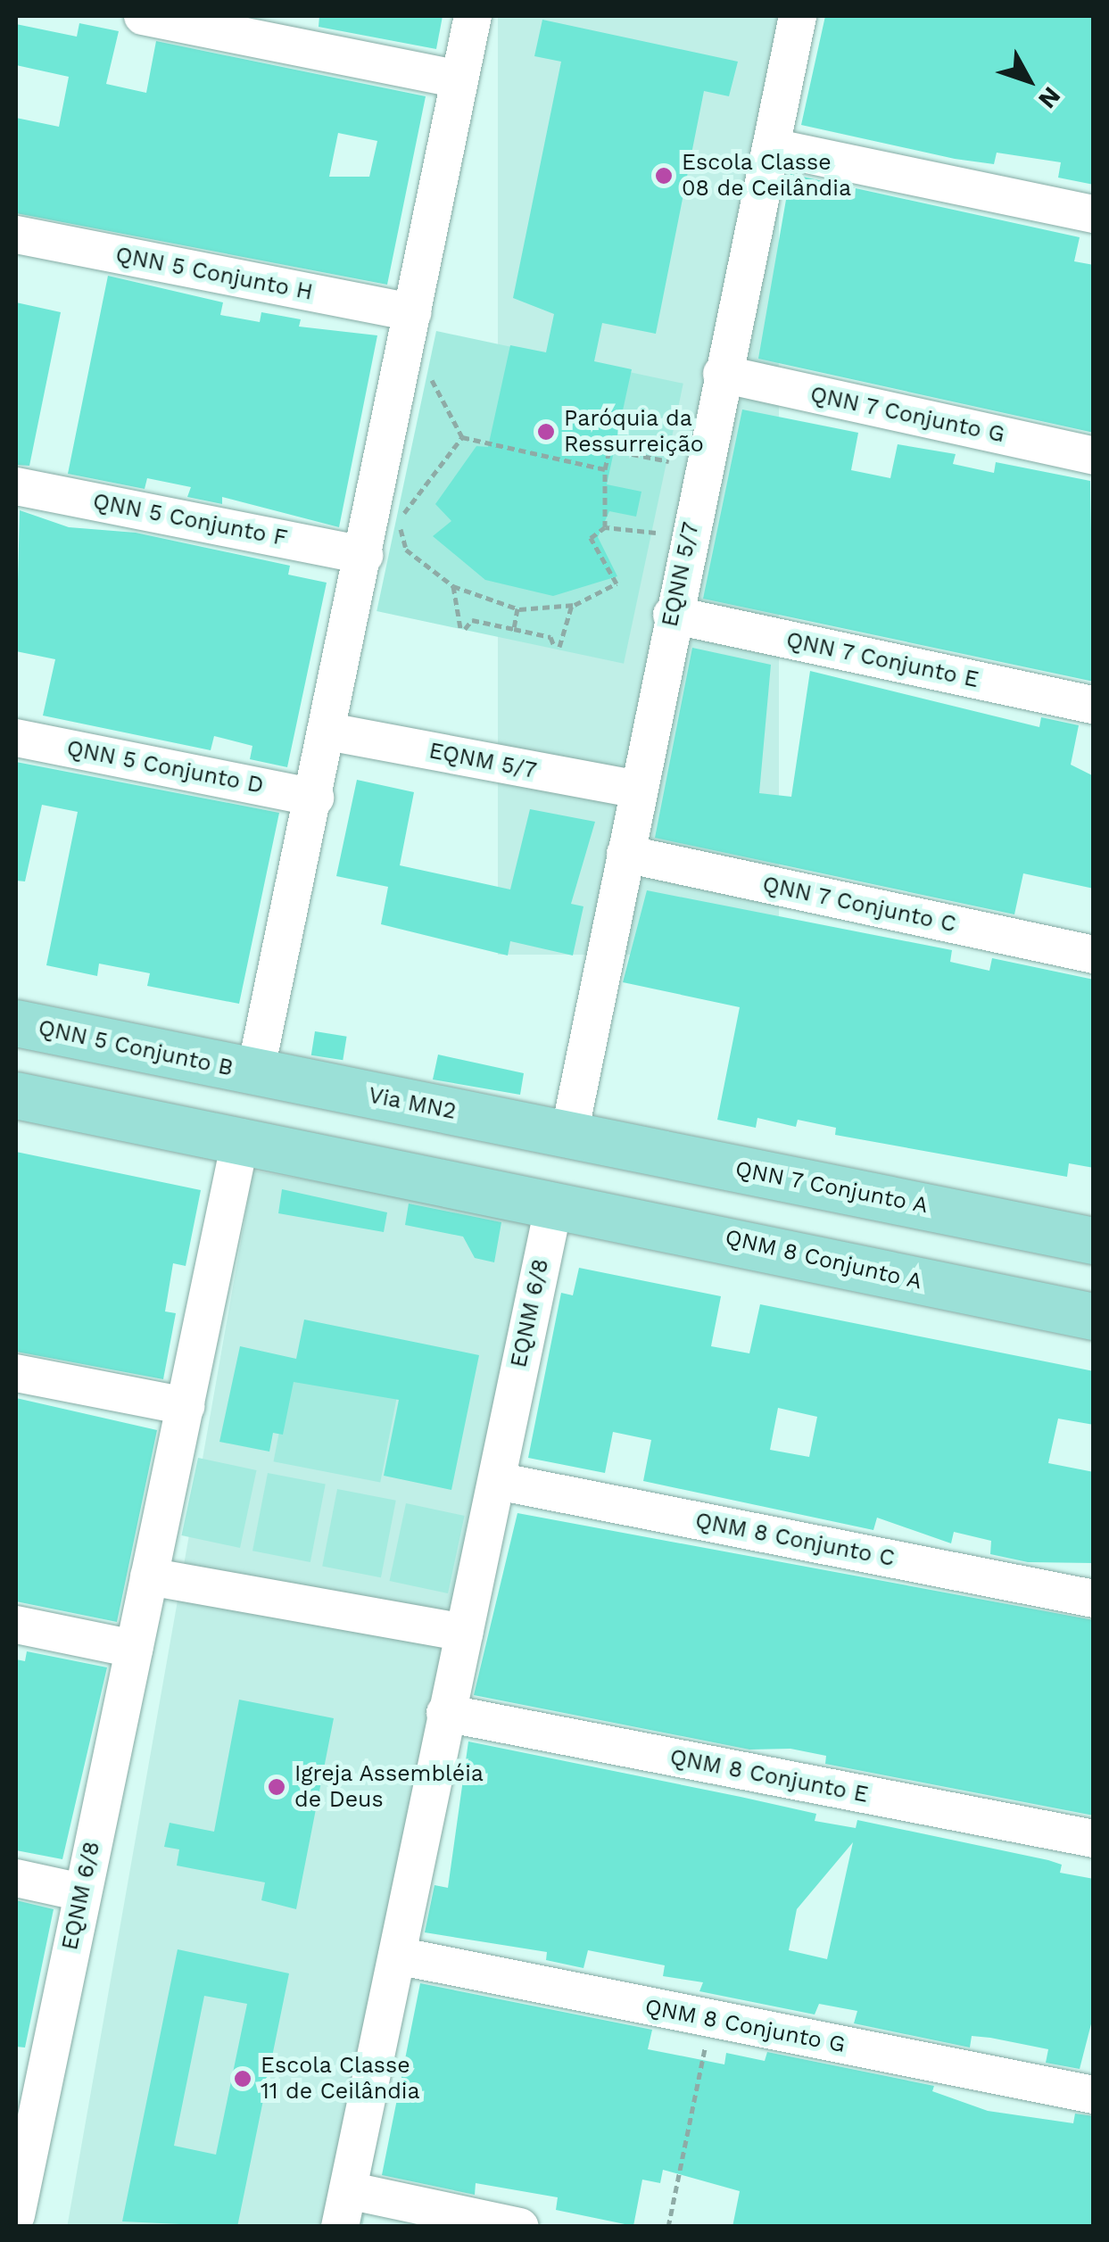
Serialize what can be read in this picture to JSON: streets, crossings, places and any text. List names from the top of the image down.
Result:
{
  "streets": {
    "main road": [
      "QNN 5 Conjunto B",
      "Via MN2",
      "QNN 7 Conjunto A",
      "QNM 8 Conjunto A"
    ],
    "street": [
      "QNN 5 Conjunto H",
      "QNN 7 Conjunto G",
      "QNN 5 Conjunto F",
      "EQNN 5/7",
      "QNN 7 Conjunto E",
      "EQNM 5/7",
      "QNN 5 Conjunto D",
      "QNN 7 Conjunto C",
      "EQNM 6/8",
      "QNM 8 Conjunto C",
      "QNM 8 Conjunto E",
      "QNM 8 Conjunto G"
    ]
  },
  "crossings": [
    ["QNN 7 Conjunto G", "EQNN 5/7"],
    ["EQNN 5/7", "QNN 7 Conjunto E"],
    ["EQNN 5/7", "EQNM 5/7"],
    ["EQNN 5/7", "QNN 7 Conjunto C"],
    ["EQNN 5/7", "Via MN2"],
    ["EQNN 5/7", "QNN 7 Conjunto A"],
    ["QNN 5 Conjunto B", "Via MN2"],
    ["Via MN2", "QNN 7 Conjunto A"],
    ["QNM 8 Conjunto A", "EQNM 6/8"],
    ["EQNM 6/8", "QNM 8 Conjunto C"],
    ["EQNM 6/8", "QNM 8 Conjunto E"],
    ["EQNM 6/8", "QNM 8 Conjunto G"]
  ],
  "places": [
    "Escola Classe 08 de Ceilândia",
    "Paróquia da Ressurreição",
    "Igreja Assembléia de Deus",
    "Escola Classe 11 de Ceilândia"
  ],
  "north": "bottom right"
}
